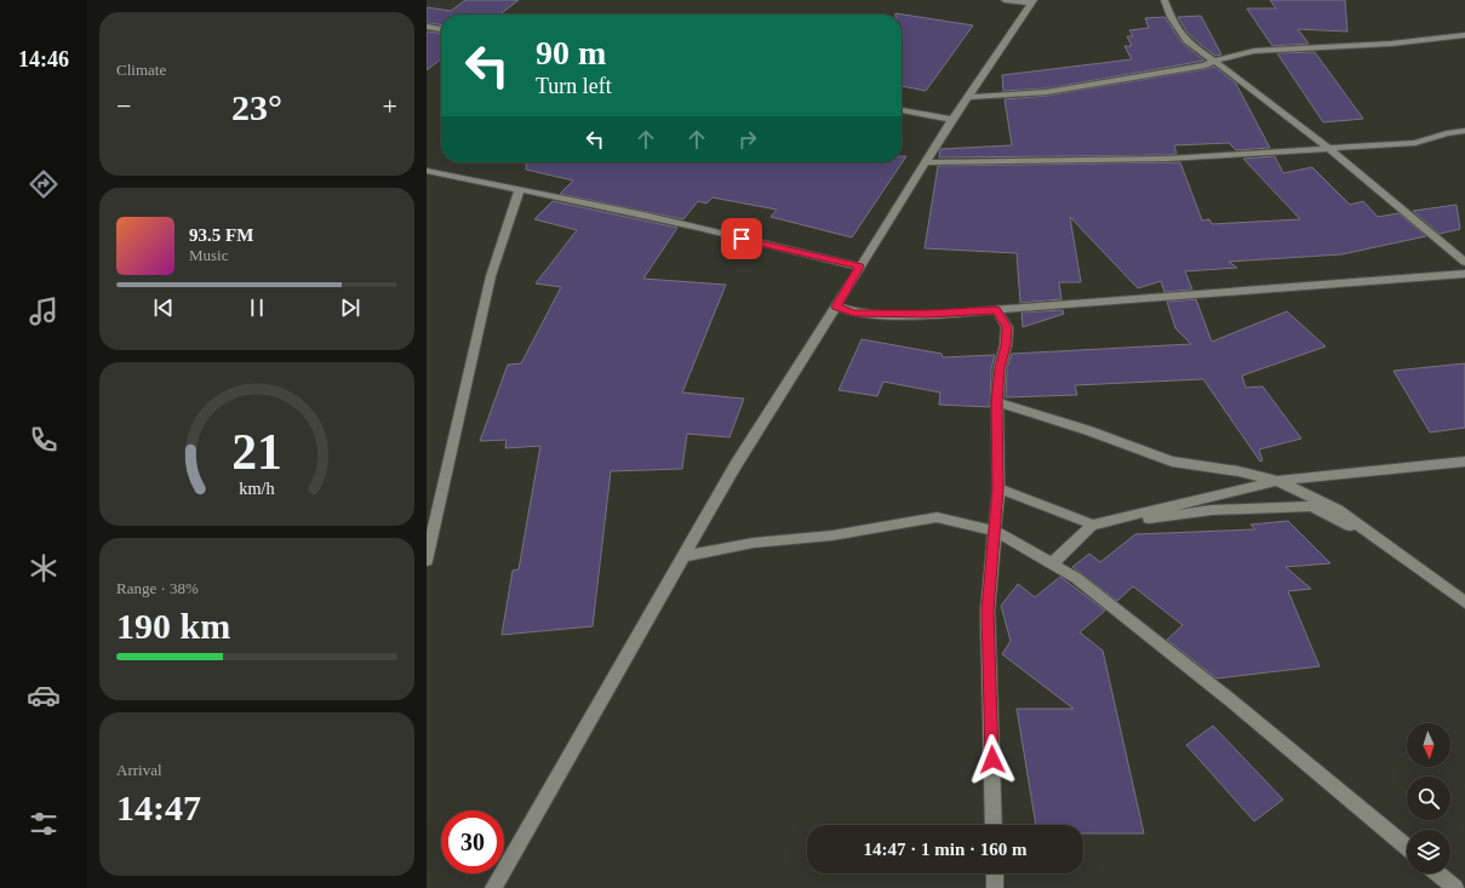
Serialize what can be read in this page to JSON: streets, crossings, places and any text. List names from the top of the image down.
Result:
{
  "north": "bottom",
  "page": {
    "tabs": "14:46",
    "tile": [
      "Climate",
      ["Range · 38%", "190 km"],
      ["Arrival", "14:47"]
    ],
    "turn": ["90 m", "Turn left"],
    "heat": ["−", "23°", "+"],
    "song": ["93.5 FM", "Music"],
    "limit": "30",
    "trip": "14:47 · 1 min · 160 m",
    "gauge": ["21", "km/h"]
  }
}
